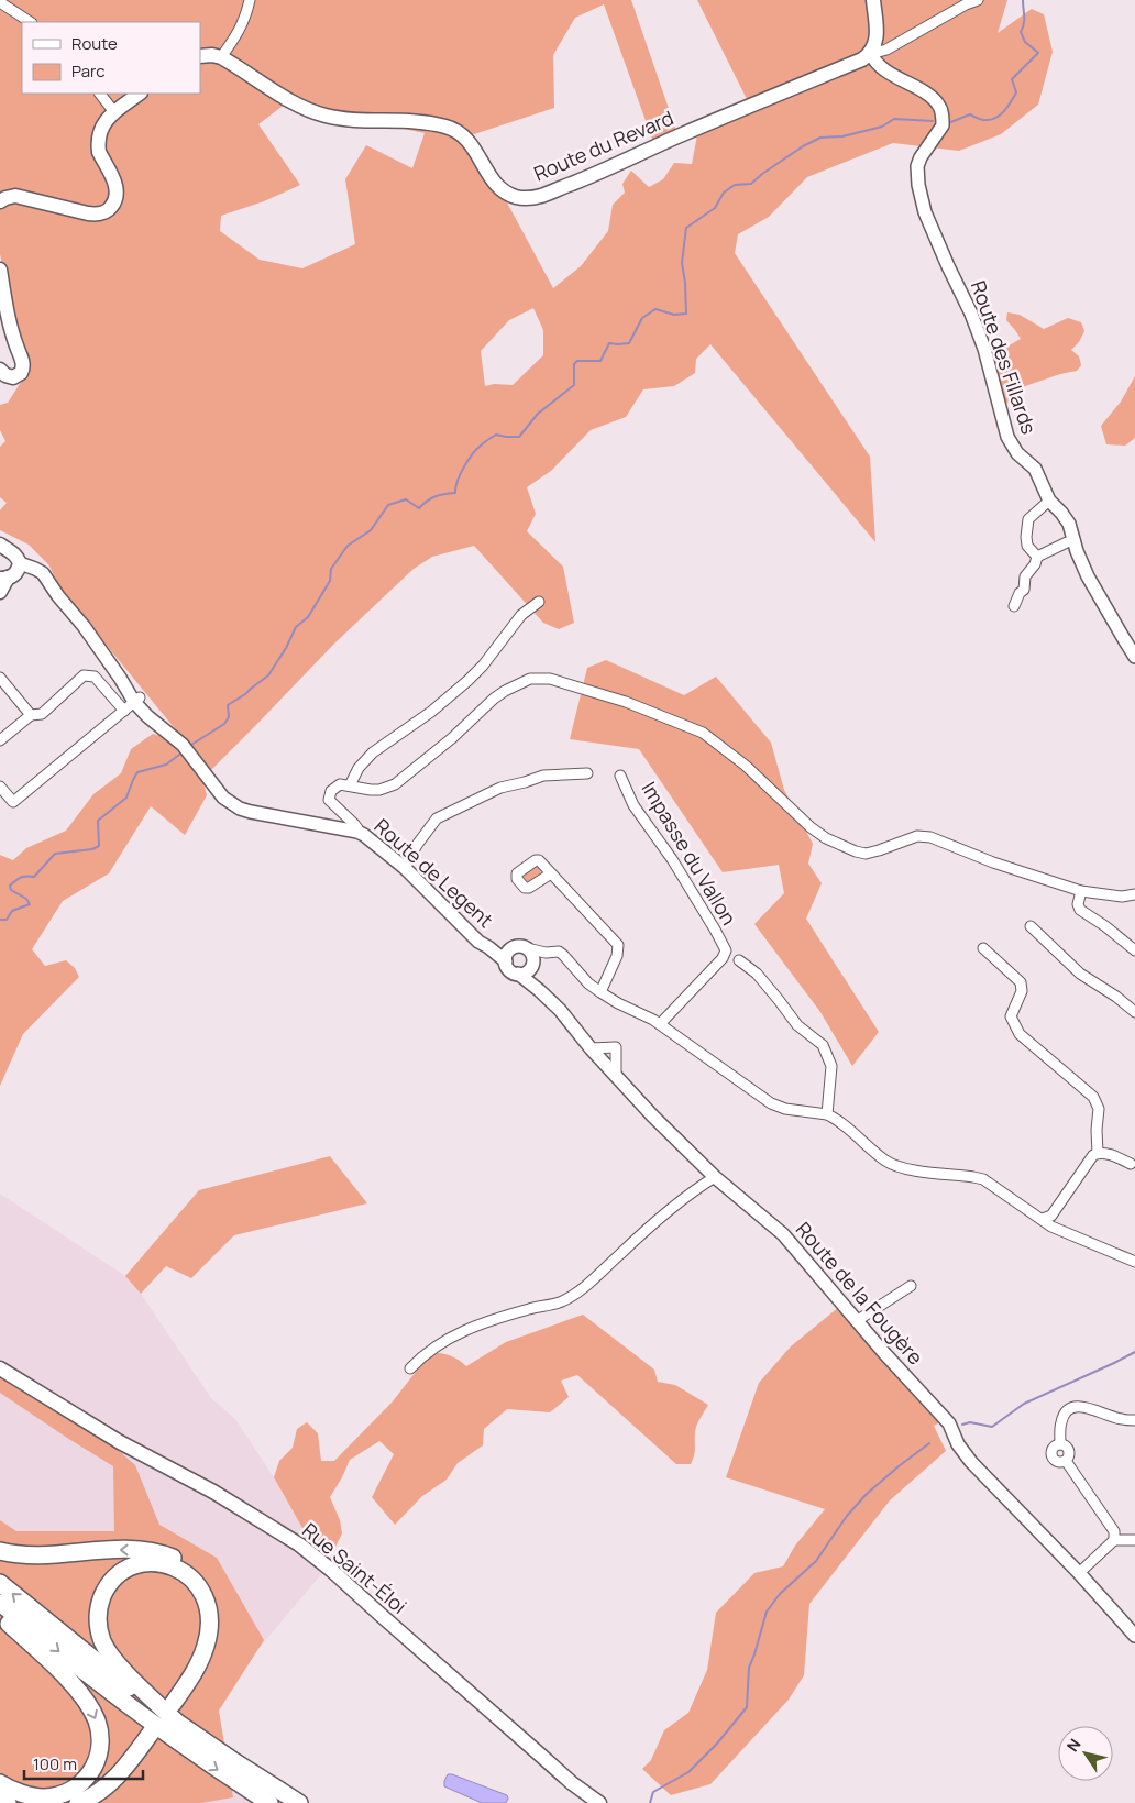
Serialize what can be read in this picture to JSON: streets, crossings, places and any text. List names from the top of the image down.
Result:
{
  "streets": {
    "main road": ["Route du Revard", "Rue Saint-Éloi"],
    "street": [
      "Route des Fillards",
      "Impasse du Vallon",
      "Route de Legent",
      "Route de la Fougère"
    ]
  },
  "crossings": [
    ["Route du Revard", "Route des Fillards"],
    ["Route de Legent", "Route de la Fougère"]
  ],
  "legend": ["Route", "Parc"],
  "scale_bar": "100 m",
  "north": "top left"
}
